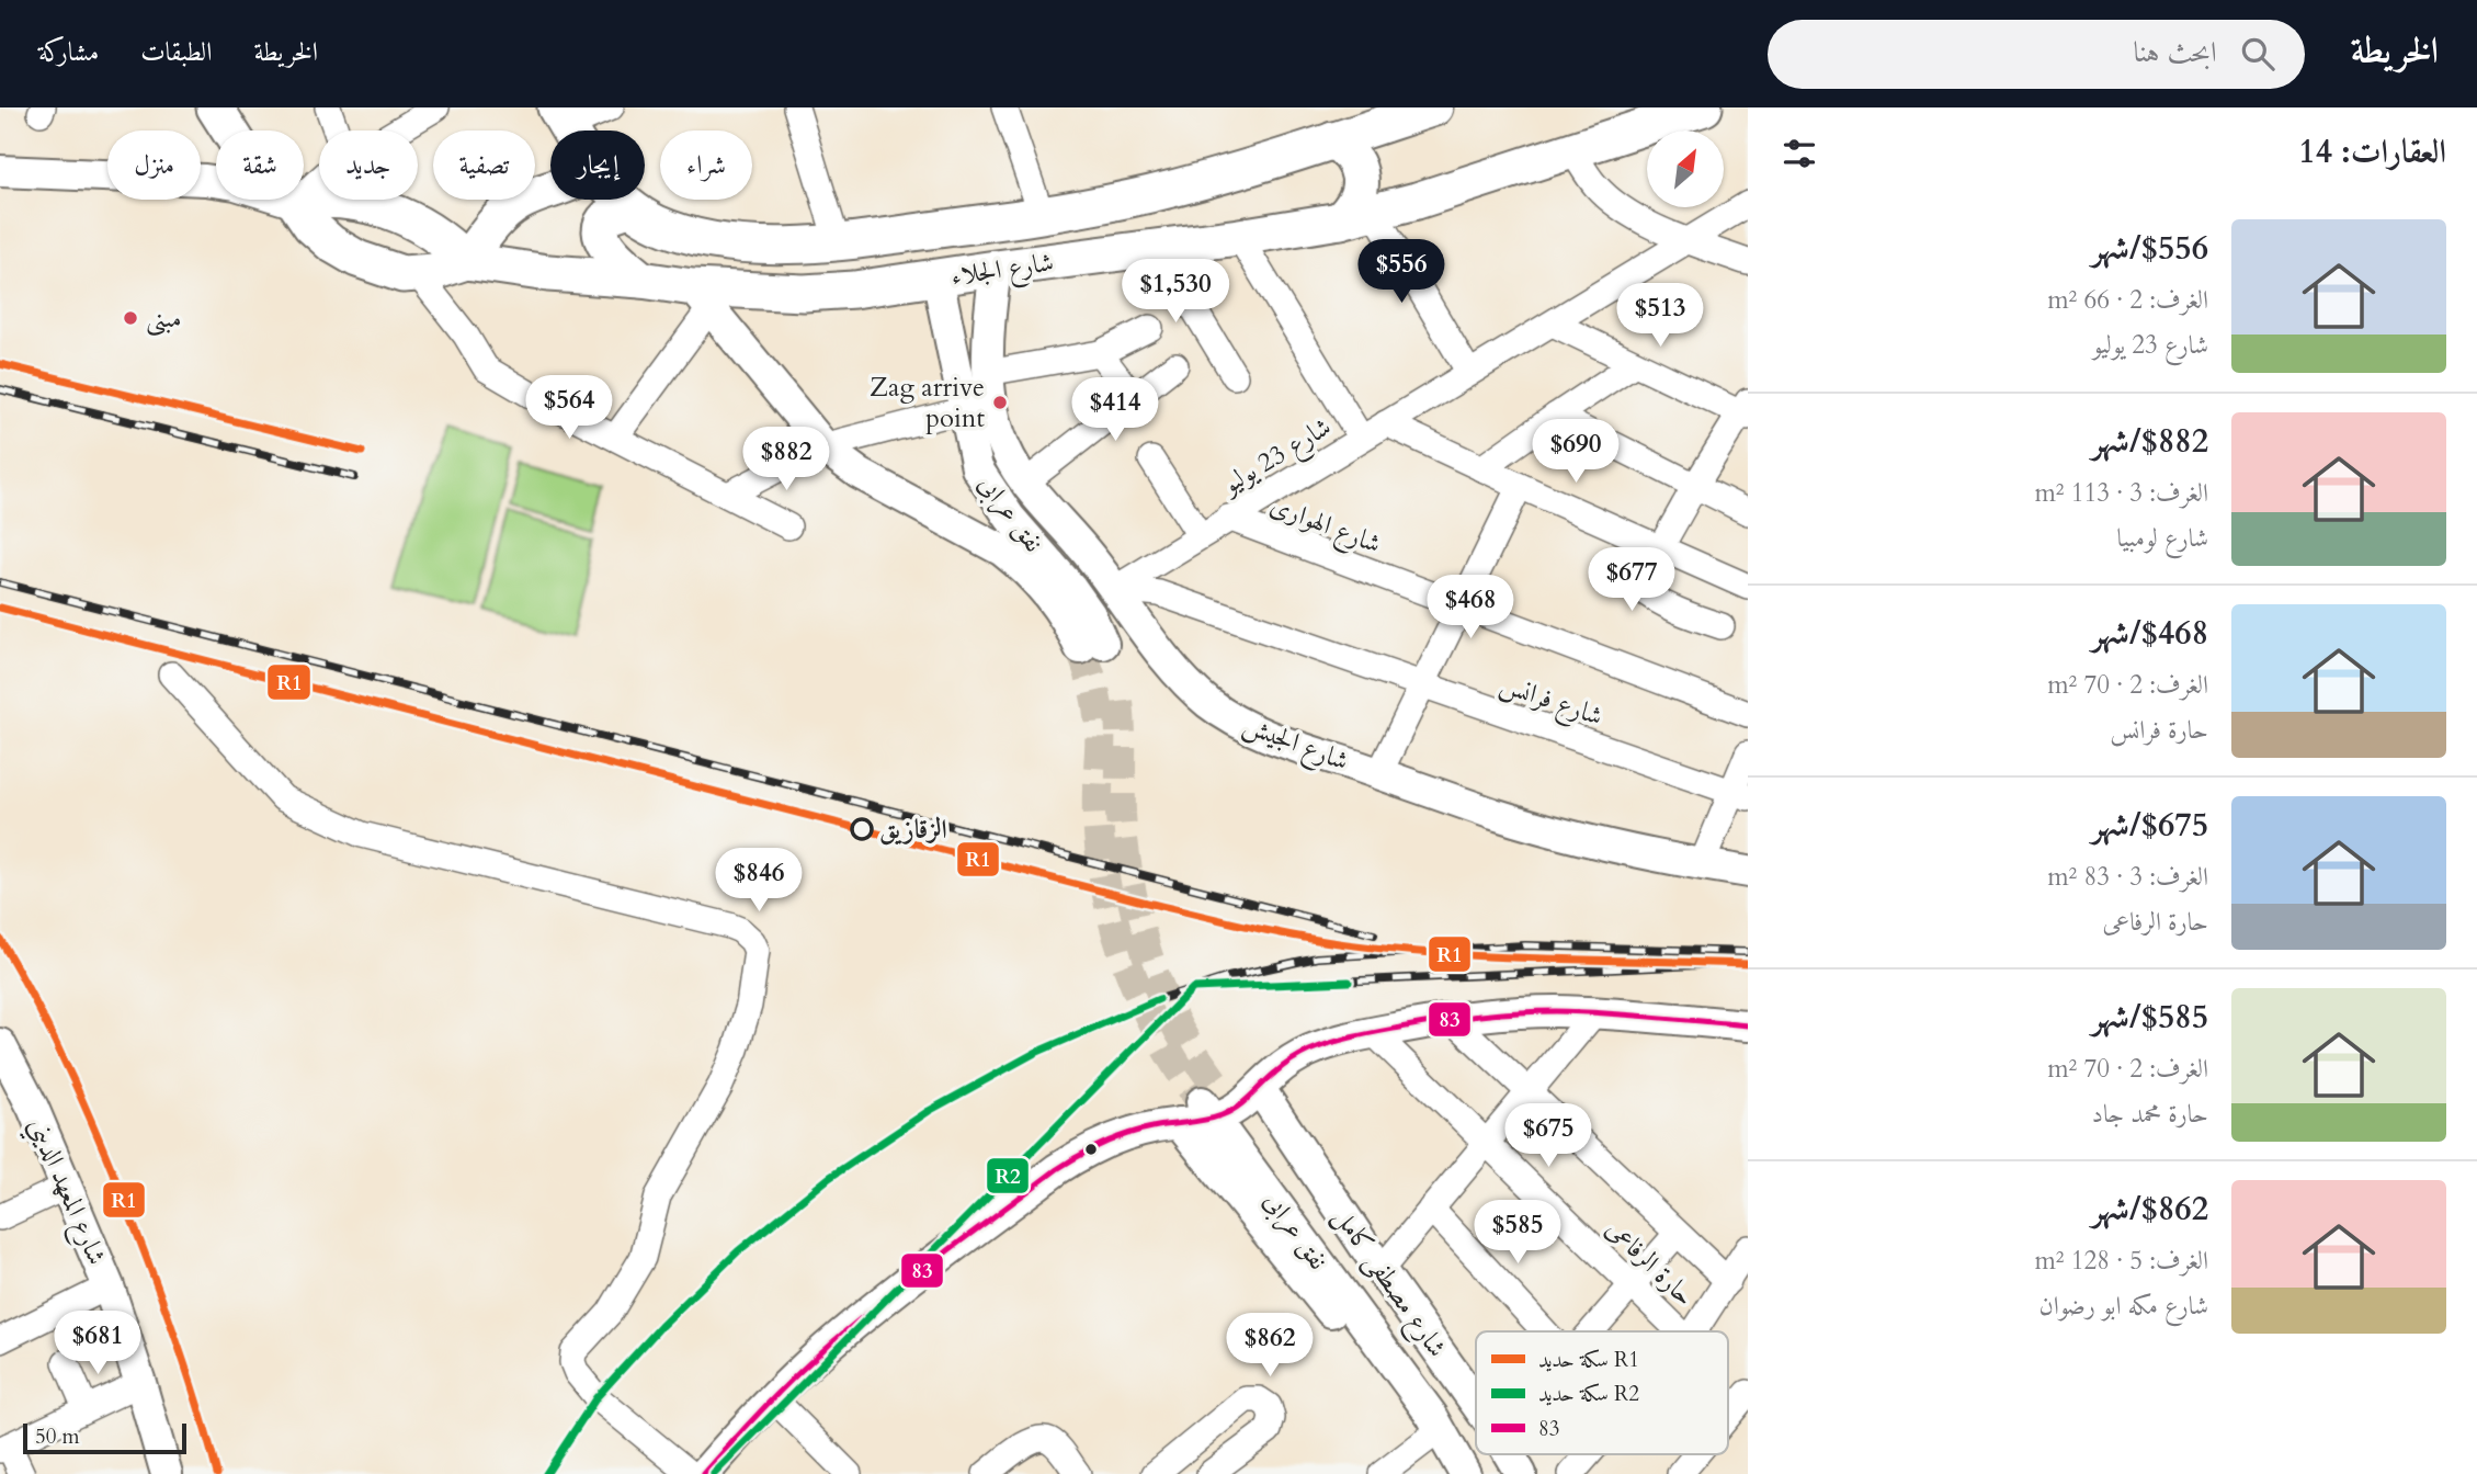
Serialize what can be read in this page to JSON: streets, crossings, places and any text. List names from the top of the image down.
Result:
{
  "streets": {
    "highway": ["شارع الجلاء"],
    "main road": [
      "نفق عرابى",
      "شارع الجيش",
      "شارع المعهد الديني",
      "شارع مصطفى كامل"
    ],
    "street": [
      "شارع 23 يوليو",
      "شارع الهوارى",
      "شارع فرانس",
      "حارة الرفاعى"
    ]
  },
  "crossings": [
    ["شارع الجلاء", "نفق عرابى"],
    ["شارع 23 يوليو", "شارع الهوارى"],
    ["شارع 23 يوليو", "شارع فرانس"],
    ["شارع 23 يوليو", "شارع الجيش"],
    ["نفق عرابى", "شارع الجيش"],
    ["شارع فرانس", "شارع الجيش"]
  ],
  "places": ["مبنى", "Zag arrive point", "الزقازيق"],
  "lines": ["rail line R1", "rail line R2", "transit line 83"],
  "legend": ["سكة حديد R1", "سكة حديد R2", "83"],
  "scale_bar": "50 m",
  "north": "top right",
  "page": {
    "header": "الخريطة",
    "search": "ابحث هنا",
    "nav": ["الخريطة", "الطبقات", "مشاركة"],
    "heading": "العقارات: 14",
    "chip": [
      "شراء",
      "إيجار",
      "تصفية",
      "جديد",
      "شقة",
      "منزل"
    ],
    "list": [
      {
        "name": "$556/شهر",
        "note": "الغرف: 2 · 66 m² · شارع 23 يوليو"
      },
      {
        "name": "$882/شهر",
        "note": "الغرف: 3 · 113 m² · شارع لومبيا"
      },
      {
        "name": "$468/شهر",
        "note": "الغرف: 2 · 70 m² · حارة فرانس"
      },
      {
        "name": "$675/شهر",
        "note": "الغرف: 3 · 83 m² · حارة الرفاعى"
      },
      {
        "name": "$585/شهر",
        "note": "الغرف: 2 · 70 m² · حارة محمد جاد"
      },
      {
        "name": "$862/شهر",
        "note": "الغرف: 5 · 128 m² · شارع مكه ابو رضوان"
      }
    ],
    "price": [
      "$556",
      "$1,530",
      "$513",
      "$564",
      "$414",
      "$690",
      "$882",
      "$677",
      "$468",
      "$846",
      "$675",
      "$585",
      "$681",
      "$862"
    ],
    "scale": "50 m"
  }
}
